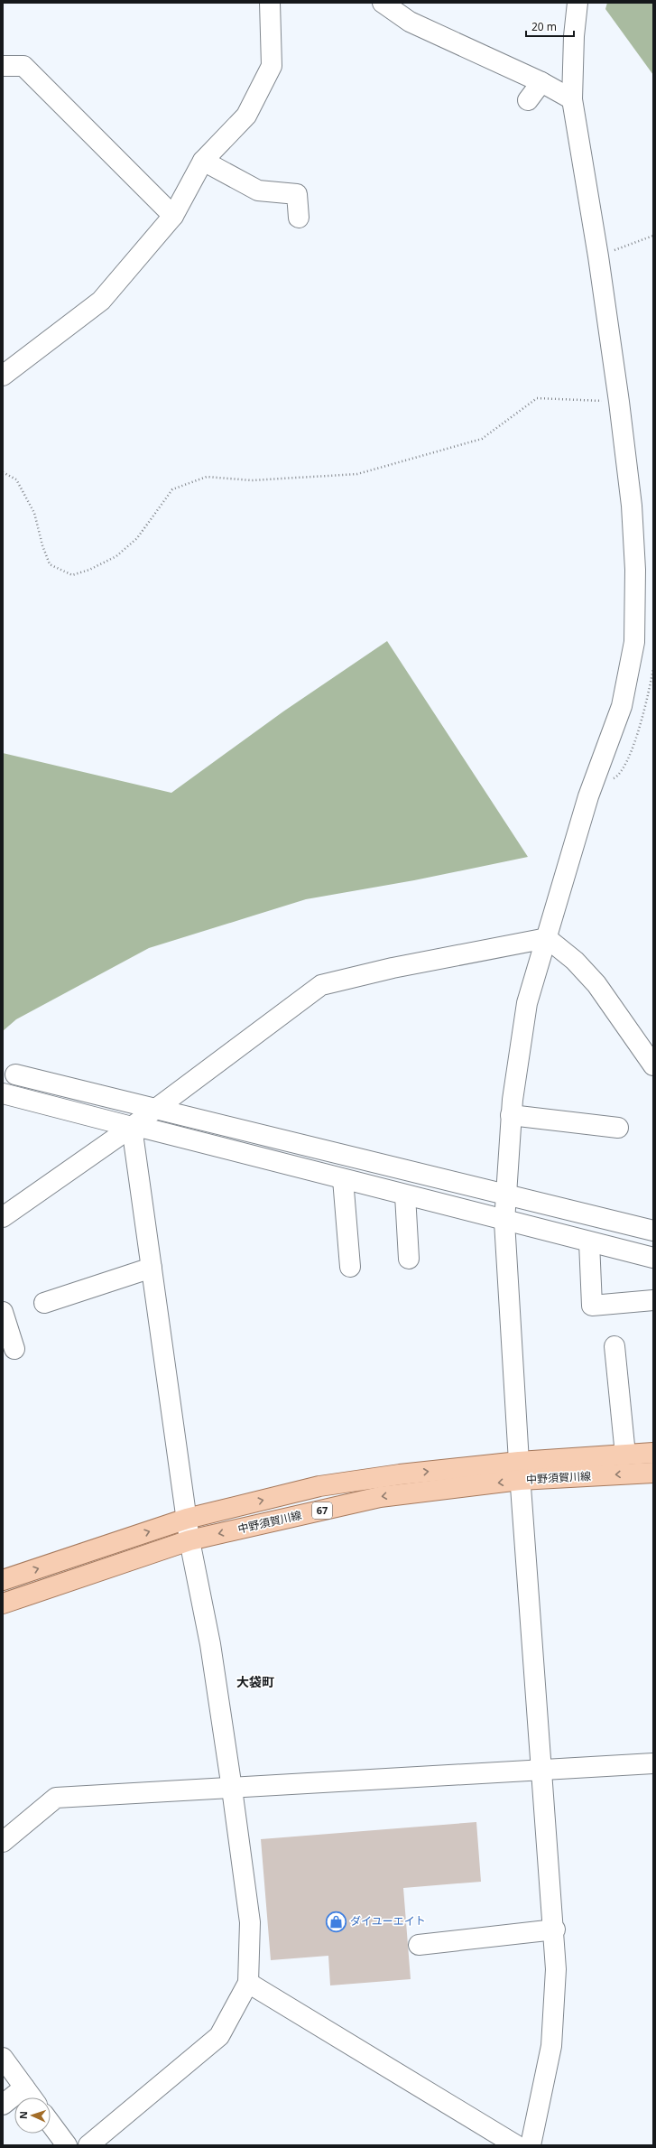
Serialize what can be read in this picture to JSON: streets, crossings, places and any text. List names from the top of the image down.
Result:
{
  "streets": {
    "main road": ["中野須賀川線", "67"]
  },
  "districts": ["大袋町"],
  "places": {
    "shop": ["ダイユーエイト"]
  },
  "scale_bar": "20 m",
  "north": "left"
}
